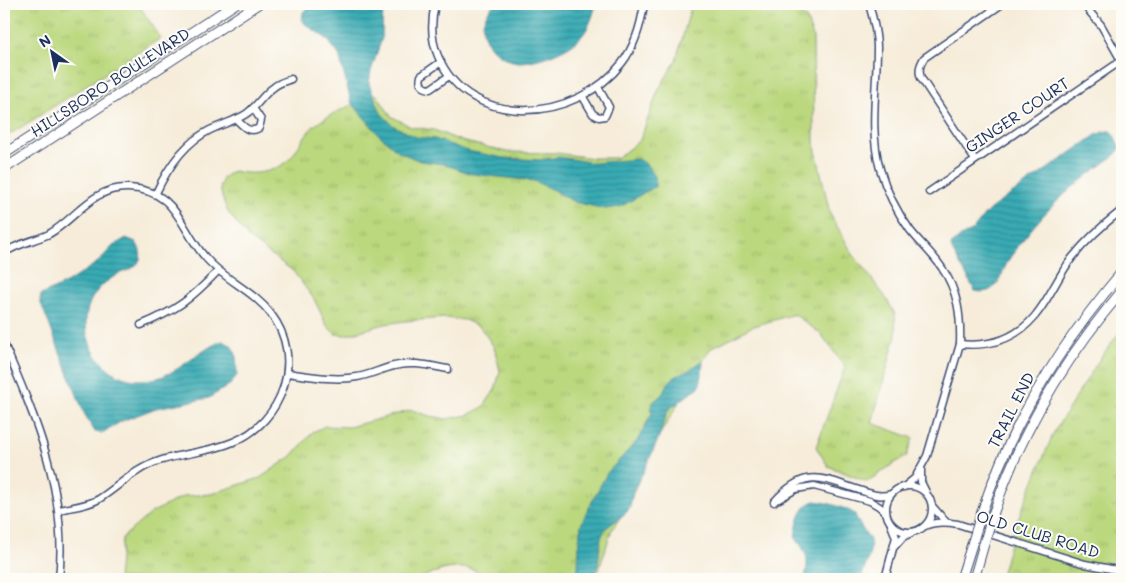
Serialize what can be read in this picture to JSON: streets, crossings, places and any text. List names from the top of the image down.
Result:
{
  "streets": {
    "street": [
      "HILLSBORO BOULEVARD",
      "GINGER COURT",
      "TRAIL END",
      "OLD CLUB ROAD"
    ]
  },
  "north": "top left"
}
